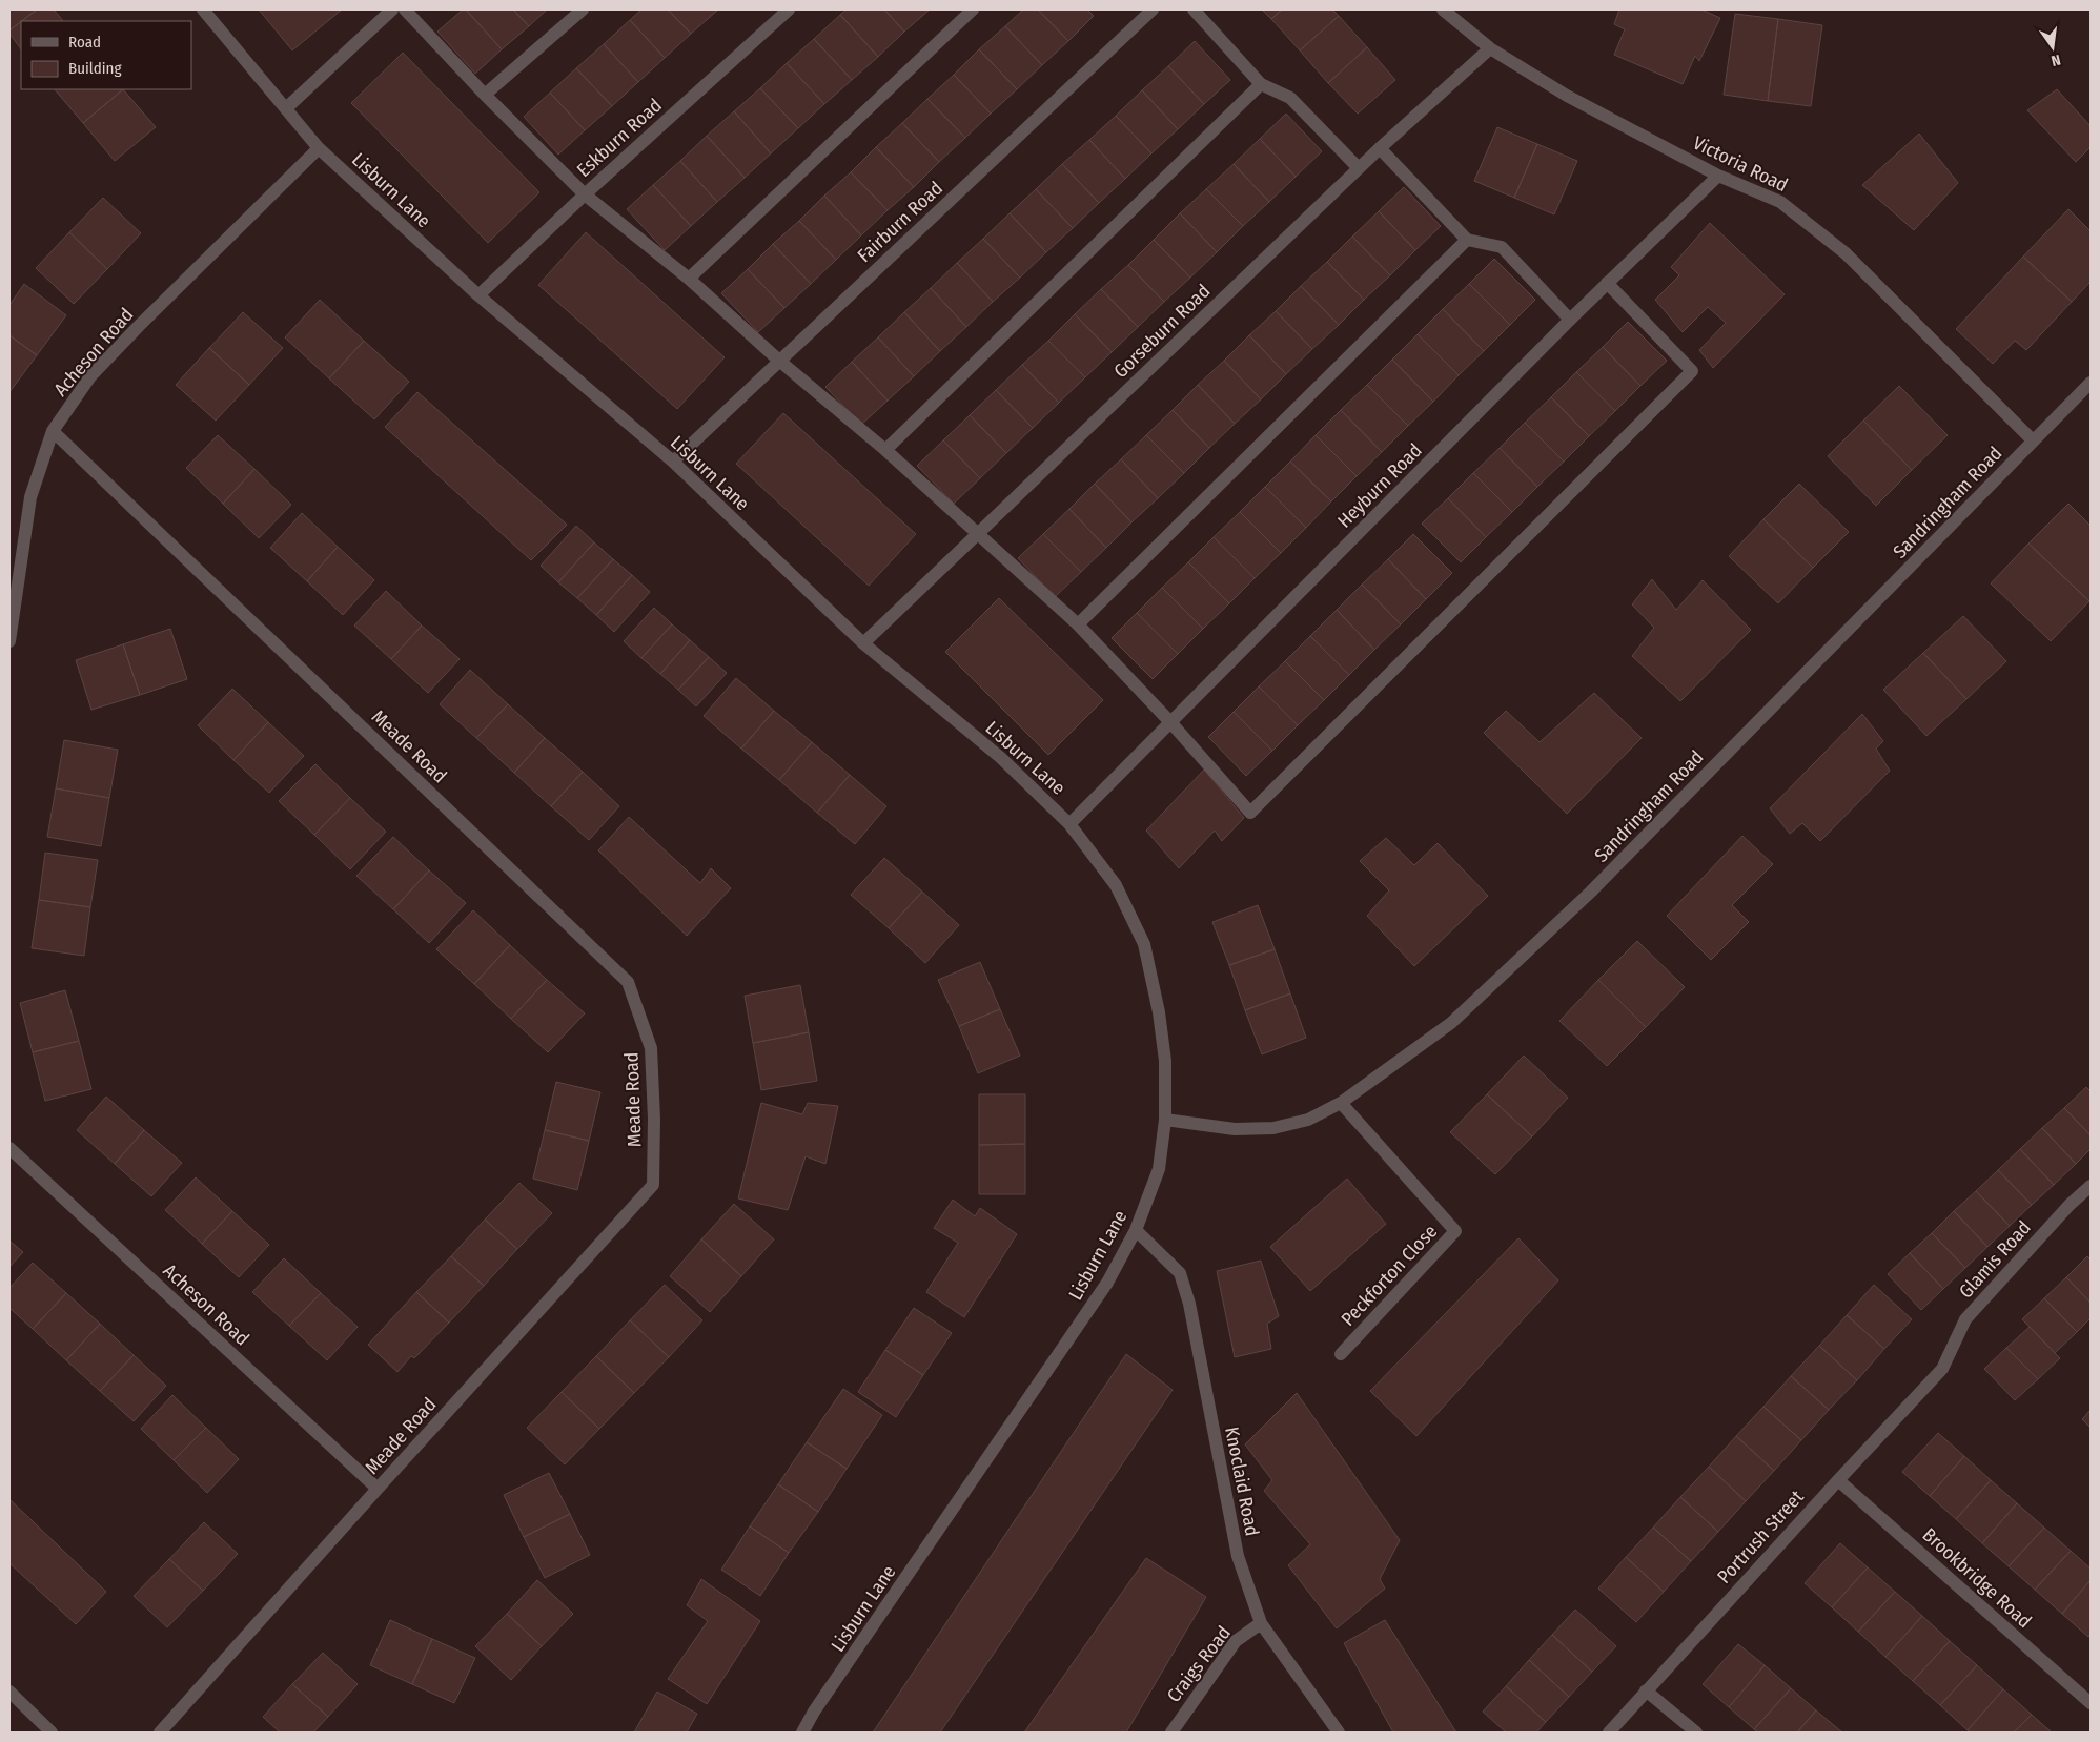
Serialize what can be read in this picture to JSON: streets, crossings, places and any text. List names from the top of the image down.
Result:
{
  "streets": {
    "street": [
      "Eskburn Road",
      "Victoria Road",
      "Lisburn Lane",
      "Fairburn Road",
      "Gorseburn Road",
      "Acheson Road",
      "Heyburn Road",
      "Sandringham Road",
      "Meade Road",
      "Glamis Road",
      "Peckforton Close",
      "Knoclaid Road",
      "Portrush Street",
      "Brookbridge Road",
      "Craigs Road"
    ]
  },
  "crossings": [
    ["Eskburn Road", "Lisburn Lane"],
    ["Victoria Road", "Gorseburn Road"],
    ["Victoria Road", "Heyburn Road"],
    ["Victoria Road", "Sandringham Road"],
    ["Lisburn Lane", "Fairburn Road"],
    ["Lisburn Lane", "Gorseburn Road"],
    ["Lisburn Lane", "Acheson Road"],
    ["Lisburn Lane", "Heyburn Road"],
    ["Lisburn Lane", "Sandringham Road"],
    ["Lisburn Lane", "Knoclaid Road"],
    ["Acheson Road", "Meade Road"],
    ["Sandringham Road", "Peckforton Close"],
    ["Glamis Road", "Portrush Street"],
    ["Knoclaid Road", "Craigs Road"],
    ["Portrush Street", "Brookbridge Road"]
  ],
  "legend": ["Road", "Building"],
  "north": "bottom"
}
